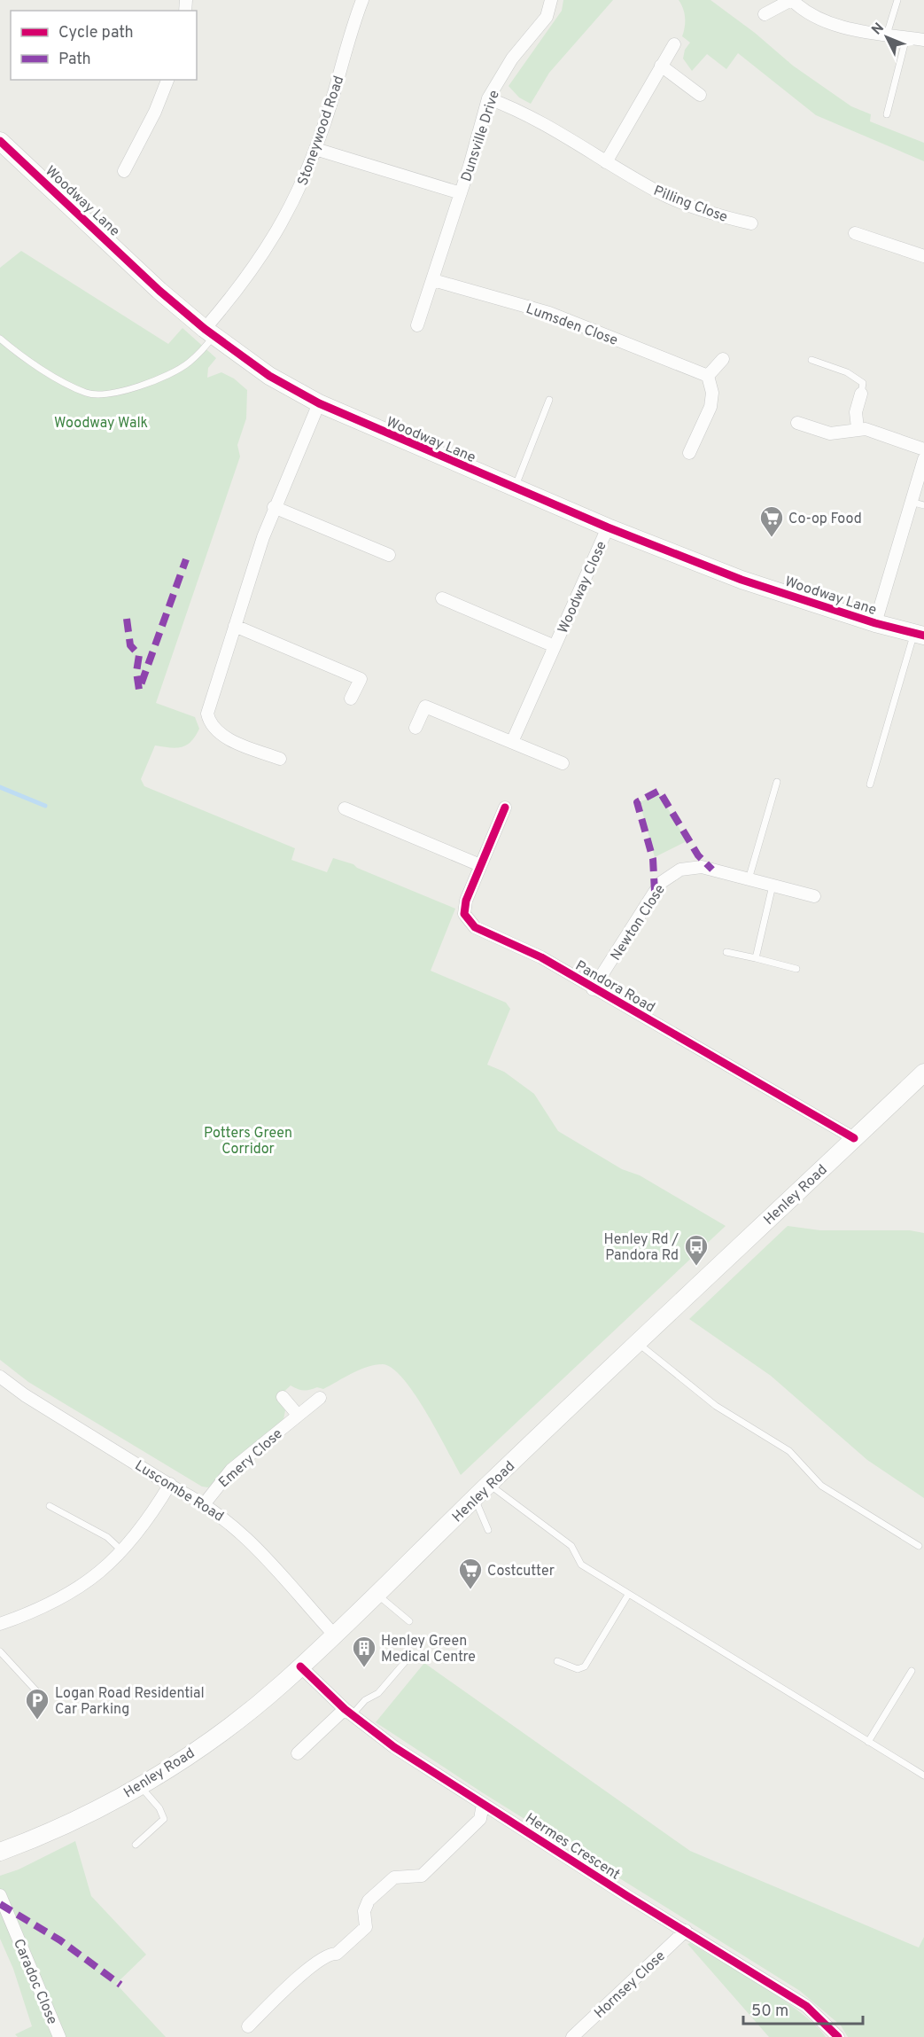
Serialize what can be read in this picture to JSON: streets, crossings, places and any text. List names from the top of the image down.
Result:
{
  "streets": {
    "main road": ["Woodway Lane", "Henley Road"],
    "street": [
      "Stoneywood Road",
      "Dunsville Drive",
      "Pilling Close",
      "Lumsden Close",
      "Woodway Close",
      "Newton Close",
      "Pandora Road",
      "Emery Close",
      "Luscombe Road",
      "Hermes Crescent",
      "Caradoc Close",
      "Hornsey Close"
    ]
  },
  "crossings": [
    ["Stoneywood Road", "Dunsville Drive"],
    ["Stoneywood Road", "Woodway Lane"],
    ["Dunsville Drive", "Pilling Close"],
    ["Dunsville Drive", "Lumsden Close"],
    ["Woodway Lane", "Woodway Close"],
    ["Newton Close", "Pandora Road"],
    ["Pandora Road", "Henley Road"],
    ["Henley Road", "Luscombe Road"],
    ["Henley Road", "Hermes Crescent"],
    ["Emery Close", "Luscombe Road"],
    ["Hermes Crescent", "Hornsey Close"]
  ],
  "parks": ["Woodway Walk", "Potters Green Corridor"],
  "places": {
    "supermarket": ["Co-op Food", "Costcutter"],
    "bus stop": ["Henley Rd / Pandora Rd"],
    "building": ["Henley Green Medical Centre"],
    "parking": ["Logan Road Residential Car Parking"]
  },
  "legend": ["Cycle path", "Path"],
  "scale_bar": "50 m",
  "north": "top left"
}
